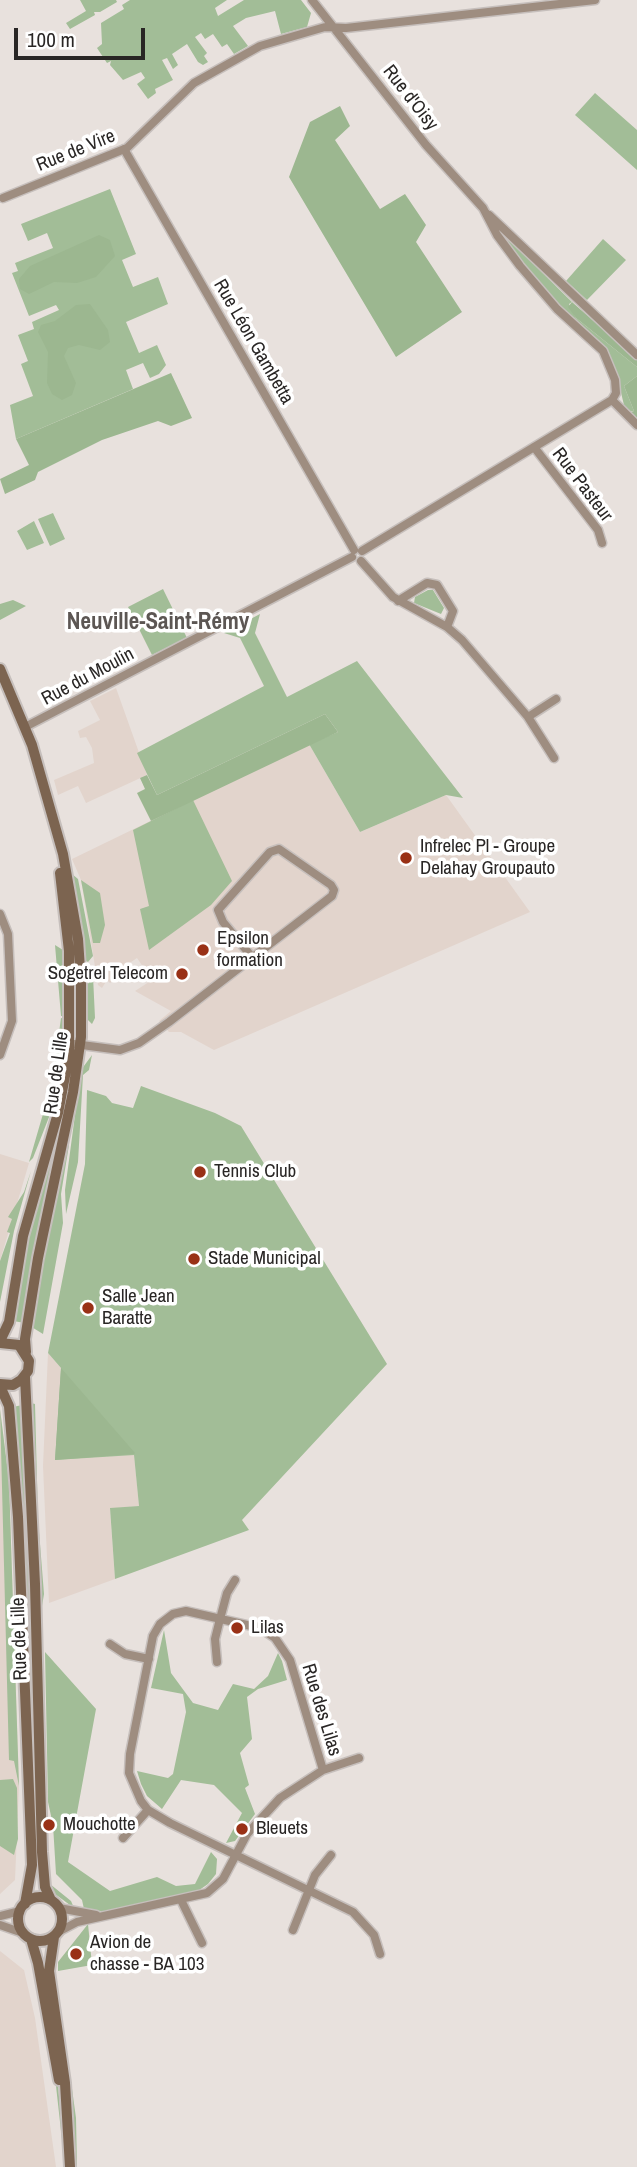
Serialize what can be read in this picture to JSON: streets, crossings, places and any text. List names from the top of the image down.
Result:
{
  "streets": {
    "main road": ["Rue de Lille"],
    "street": [
      "Rue d'Oisy",
      "Rue de Vire",
      "Rue Léon Gambetta",
      "Rue Pasteur",
      "Rue du Moulin",
      "Rue des Lilas"
    ]
  },
  "crossings": [
    ["Rue d'Oisy", "Rue de Vire"],
    ["Rue d'Oisy", "Rue du Moulin"],
    ["Rue de Vire", "Rue Léon Gambetta"],
    ["Rue Léon Gambetta", "Rue du Moulin"],
    ["Rue Pasteur", "Rue du Moulin"],
    ["Rue du Moulin", "Rue de Lille"]
  ],
  "districts": ["Neuville-Saint-Rémy"],
  "places": [
    "Infrelec Pl - Groupe Delahay Groupauto",
    "Epsilon formation",
    "Sogetrel Telecom",
    "Tennis Club",
    "Stade Municipal",
    "Salle Jean Baratte",
    "Lilas",
    "Mouchotte",
    "Bleuets",
    "Avion de chasse - BA 103"
  ],
  "scale_bar": "100 m"
}
